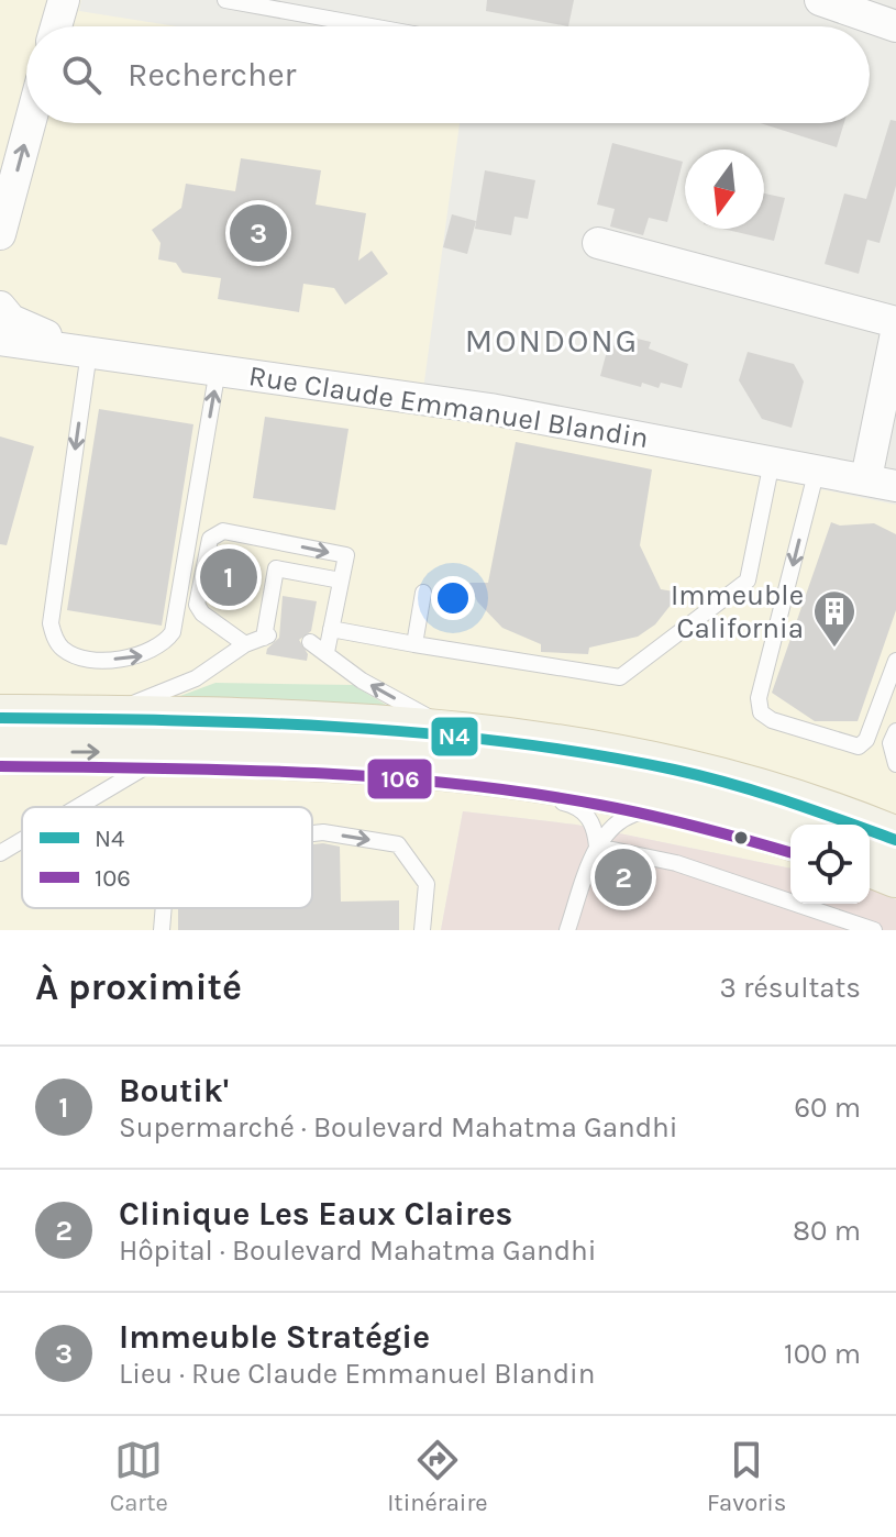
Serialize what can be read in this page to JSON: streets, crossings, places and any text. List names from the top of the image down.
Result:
{
  "streets": {
    "street": ["Rue Claude Emmanuel Blandin"]
  },
  "districts": ["MONDONG"],
  "places": {
    "building": ["Immeuble California"]
  },
  "lines": ["transit line N4", "transit line 106"],
  "legend": ["N4", "106"],
  "north": "bottom",
  "page": {
    "search": "Rechercher",
    "pins": ["3", "1", "2"],
    "heading": ["À proximité", "3 résultats"],
    "list": [
      {
        "mark": "1",
        "name": "Boutik'",
        "note": "Supermarché · Boulevard Mahatma Gandhi",
        "value": "60 m"
      },
      {
        "mark": "2",
        "name": "Clinique Les Eaux Claires",
        "note": "Hôpital · Boulevard Mahatma Gandhi",
        "value": "80 m"
      },
      {
        "mark": "3",
        "name": "Immeuble Stratégie",
        "note": "Lieu · Rue Claude Emmanuel Blandin",
        "value": "100 m"
      }
    ],
    "nav": ["Carte", "Itinéraire", "Favoris"]
  }
}
